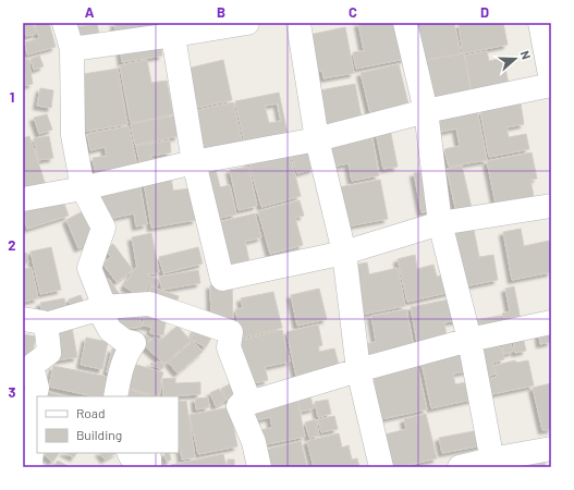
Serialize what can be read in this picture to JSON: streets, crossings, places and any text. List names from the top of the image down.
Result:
{
  "legend": ["Road", "Building"],
  "north": "right",
  "grid": {
    "columns": [
      "A",
      "B",
      "C",
      "D"
    ],
    "rows": ["1", "2", "3"]
  }
}
